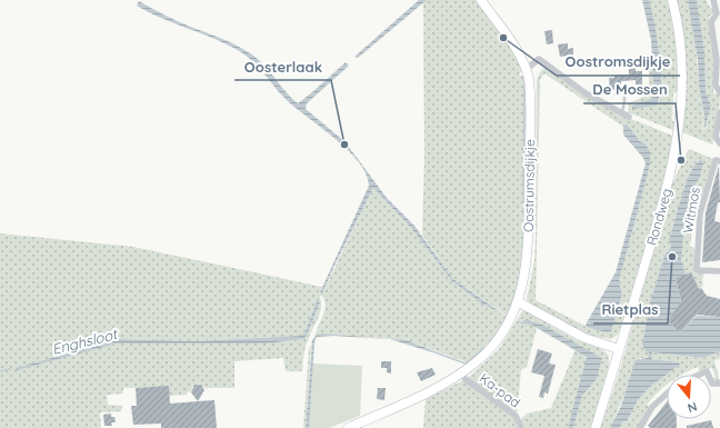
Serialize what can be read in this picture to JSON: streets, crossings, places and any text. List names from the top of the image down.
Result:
{
  "streets": {
    "street": [
      "Oostrumsdijkje",
      "Witmos",
      "Rondweg",
      "Ka-pad"
    ]
  },
  "crossings": [
    ["Oostrumsdijkje", "Ka-pad"]
  ],
  "water": ["Enghsloot"],
  "places": [
    "Oostromsdijkje",
    "Oosterlaak",
    "De Mossen",
    "Rietplas"
  ],
  "north": "bottom"
}
